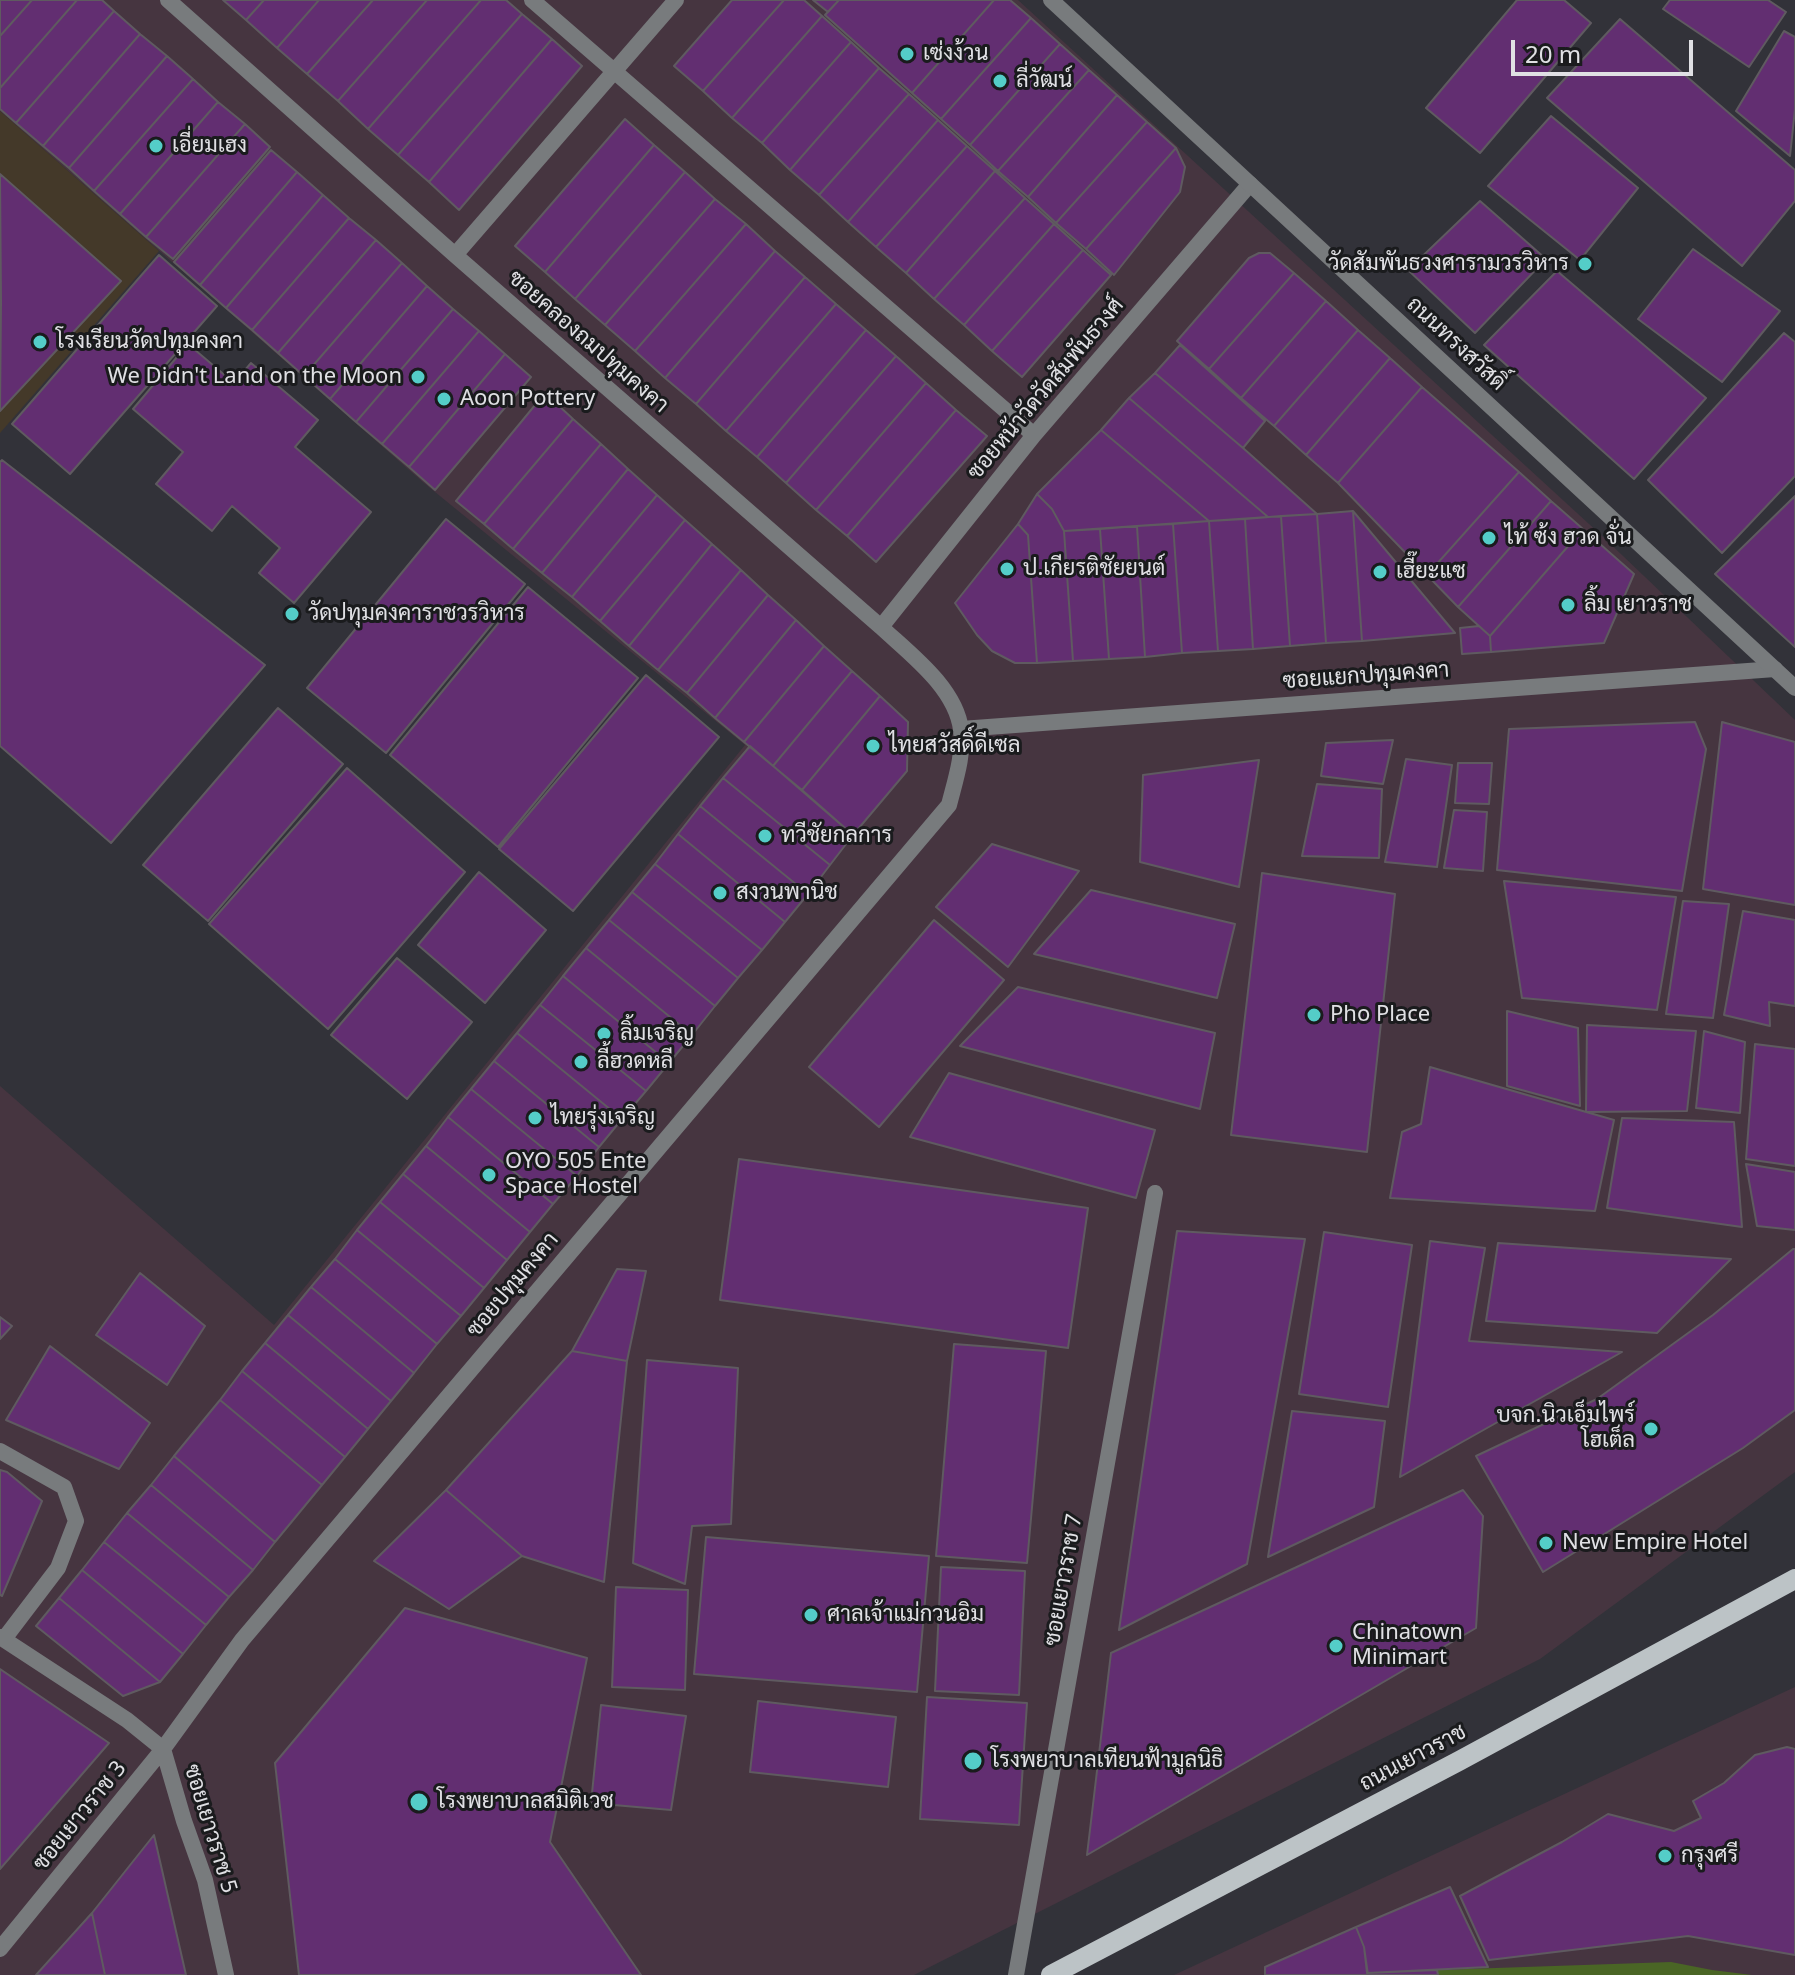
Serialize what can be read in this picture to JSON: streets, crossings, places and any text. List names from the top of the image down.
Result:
{
  "streets": {
    "main road": ["ถนนเยาวราช"],
    "street": [
      "ซอยคลองถมปทุมคงคา",
      "ถนนทรงสวัสดิ์",
      "ซอยหน้าวัดวัดสัมพันธวงศ์",
      "ซอยแยกปทุมคงคา",
      "ซอยปทุมคงคา",
      "ซอยเยาวราช 7",
      "ซอยเยาวราช 3",
      "ซอยเยาวราช 5"
    ]
  },
  "crossings": [
    ["ซอยคลองถมปทุมคงคา", "ซอยหน้าวัดวัดสัมพันธวงศ์"],
    ["ซอยคลองถมปทุมคงคา", "ซอยแยกปทุมคงคา"],
    ["ซอยคลองถมปทุมคงคา", "ซอยปทุมคงคา"],
    ["ถนนทรงสวัสดิ์", "ซอยหน้าวัดวัดสัมพันธวงศ์"],
    ["ถนนทรงสวัสดิ์", "ซอยแยกปทุมคงคา"],
    ["ซอยแยกปทุมคงคา", "ซอยปทุมคงคา"],
    ["ซอยปทุมคงคา", "ซอยเยาวราช 3"],
    ["ซอยปทุมคงคา", "ซอยเยาวราช 5"],
    ["ซอยเยาวราช 3", "ซอยเยาวราช 5"]
  ],
  "places": [
    "เซ่งง้วน",
    "ลี่วัฒน์",
    "เอี่ยมเฮง",
    "วัดสัมพันธวงศารามวรวิหาร",
    "โรงเรียนวัดปทุมคงคา",
    "We Didn't Land on the Moon",
    "Aoon Pottery",
    "ไท้ ซ้ง ฮวด จั่น",
    "ป.เกียรติชัยยนต์",
    "เฮี๊ยะแซ",
    "ลิ้ม เยาวราช",
    "วัดปทุมคงคาราชวรวิหาร",
    "ไทยสวัสดิ์ดีเซล",
    "ทวีชัยกลการ",
    "สงวนพานิช",
    "Pho Place",
    "ลิ้มเจริญ",
    "ลี้ฮวดหลี",
    "ไทยรุ่งเจริญ",
    "OYO 505 Ente Space Hostel",
    "บจก.นิวเอ็มไพร์ โฮเต็ล",
    "New Empire Hotel",
    "ศาลเจ้าแม่กวนอิม",
    "Chinatown Minimart",
    "โรงพยาบาลเทียนฟ้ามูลนิธิ",
    "โรงพยาบาลสมิติเวช",
    "กรุงศรี"
  ],
  "scale_bar": "20 m"
}
